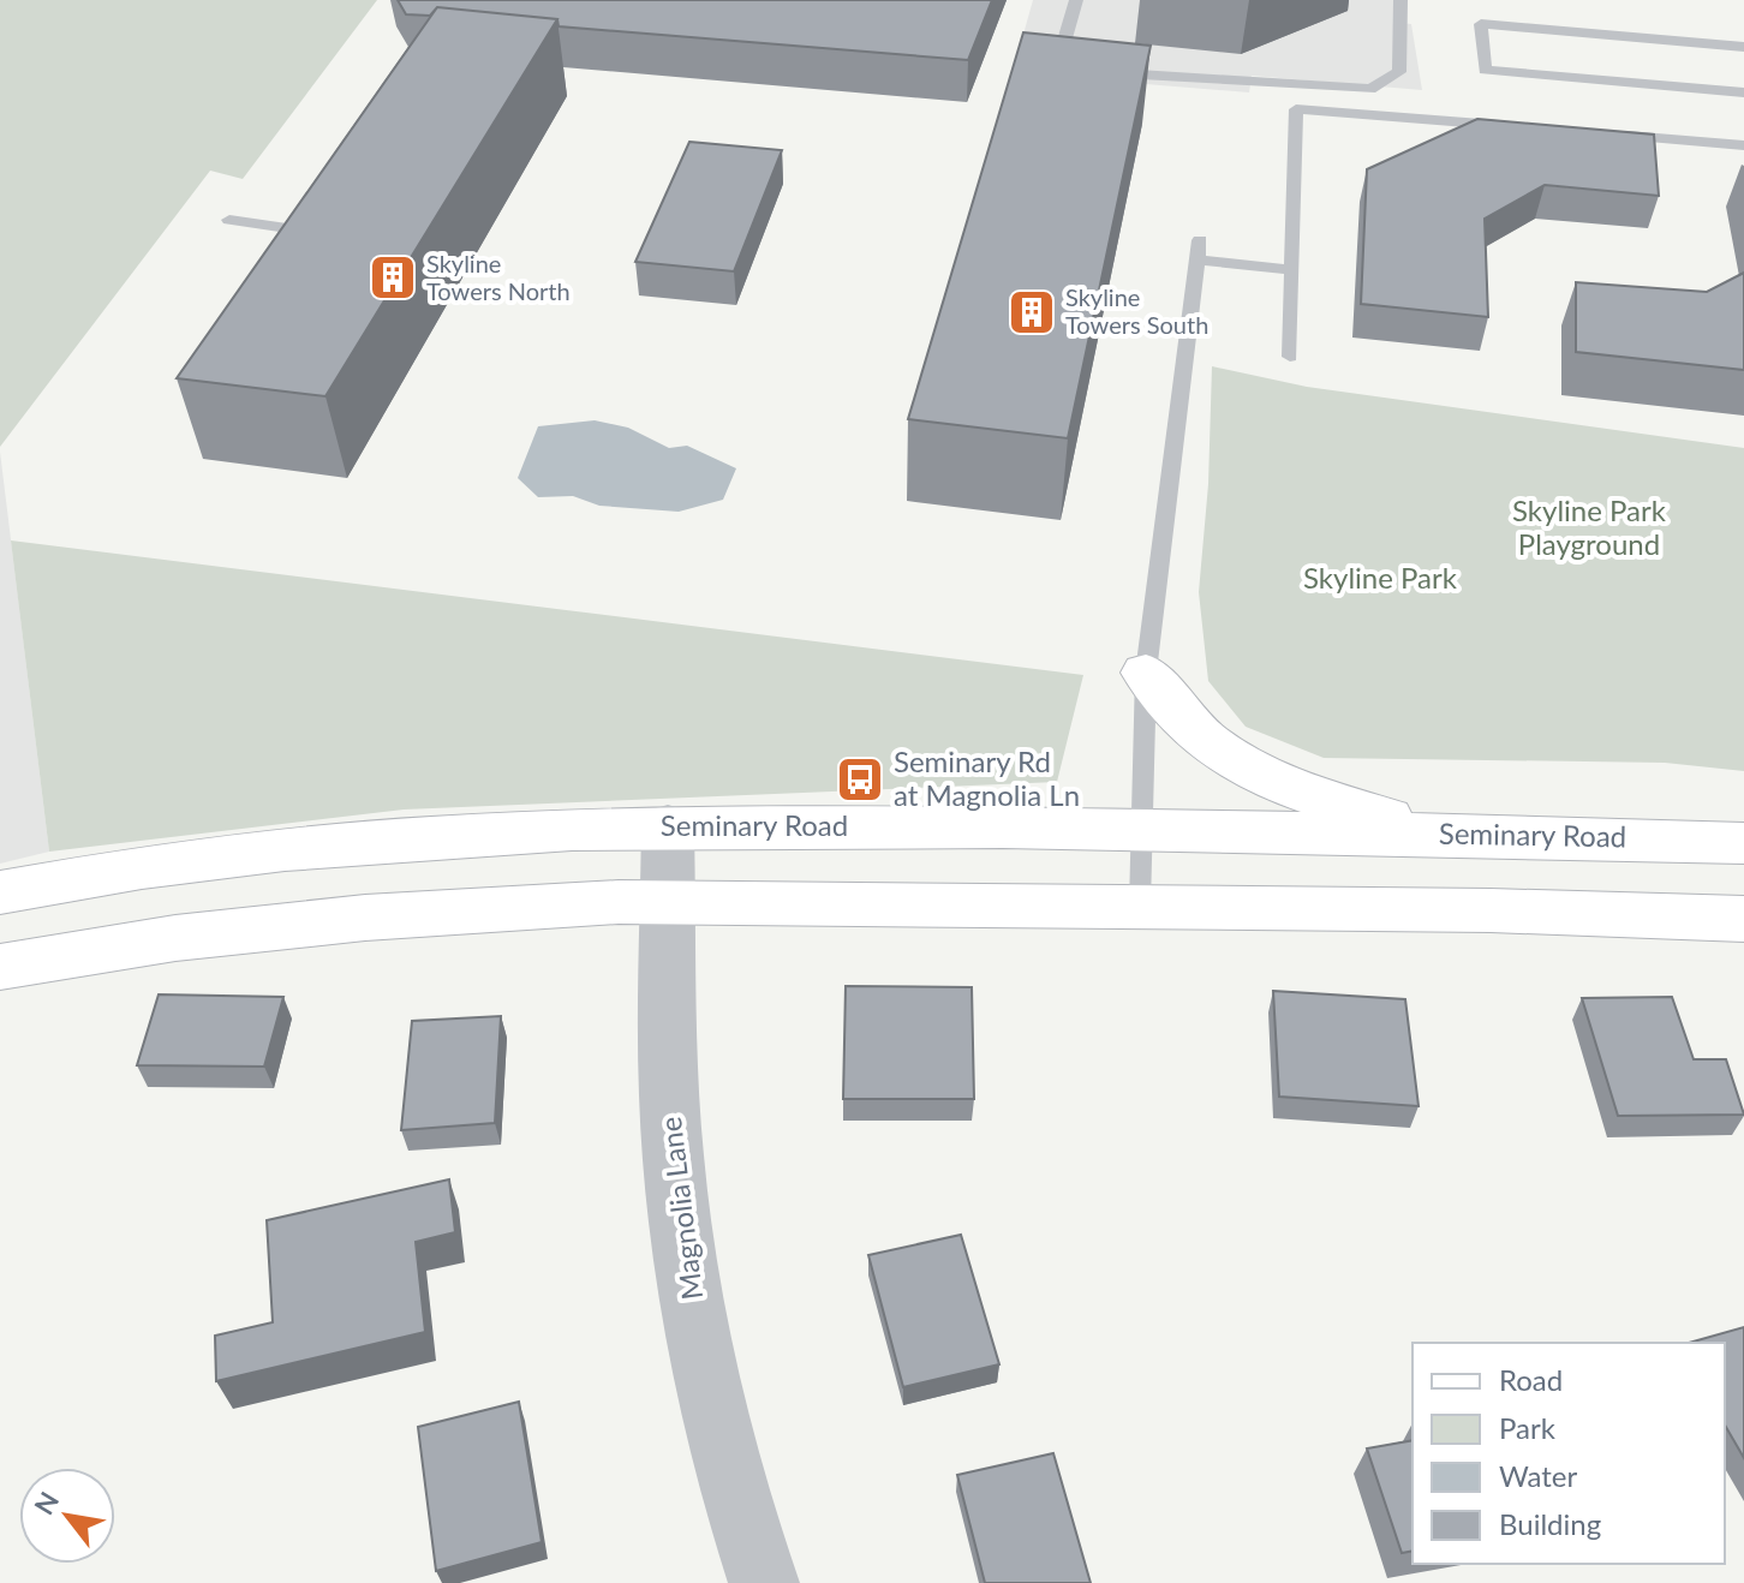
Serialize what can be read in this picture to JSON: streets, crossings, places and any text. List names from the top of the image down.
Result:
{
  "streets": {
    "main road": ["Seminary Road"],
    "street": ["Magnolia Lane"]
  },
  "crossings": [
    ["Seminary Road", "Magnolia Lane"]
  ],
  "parks": ["Skyline Park Playground", "Skyline Park"],
  "places": {
    "building": ["Skyline Towers North", "Skyline Towers South"],
    "bus stop": ["Seminary Rd at Magnolia Ln"]
  },
  "legend": [
    "Road",
    "Park",
    "Water",
    "Building"
  ],
  "north": "top left"
}
